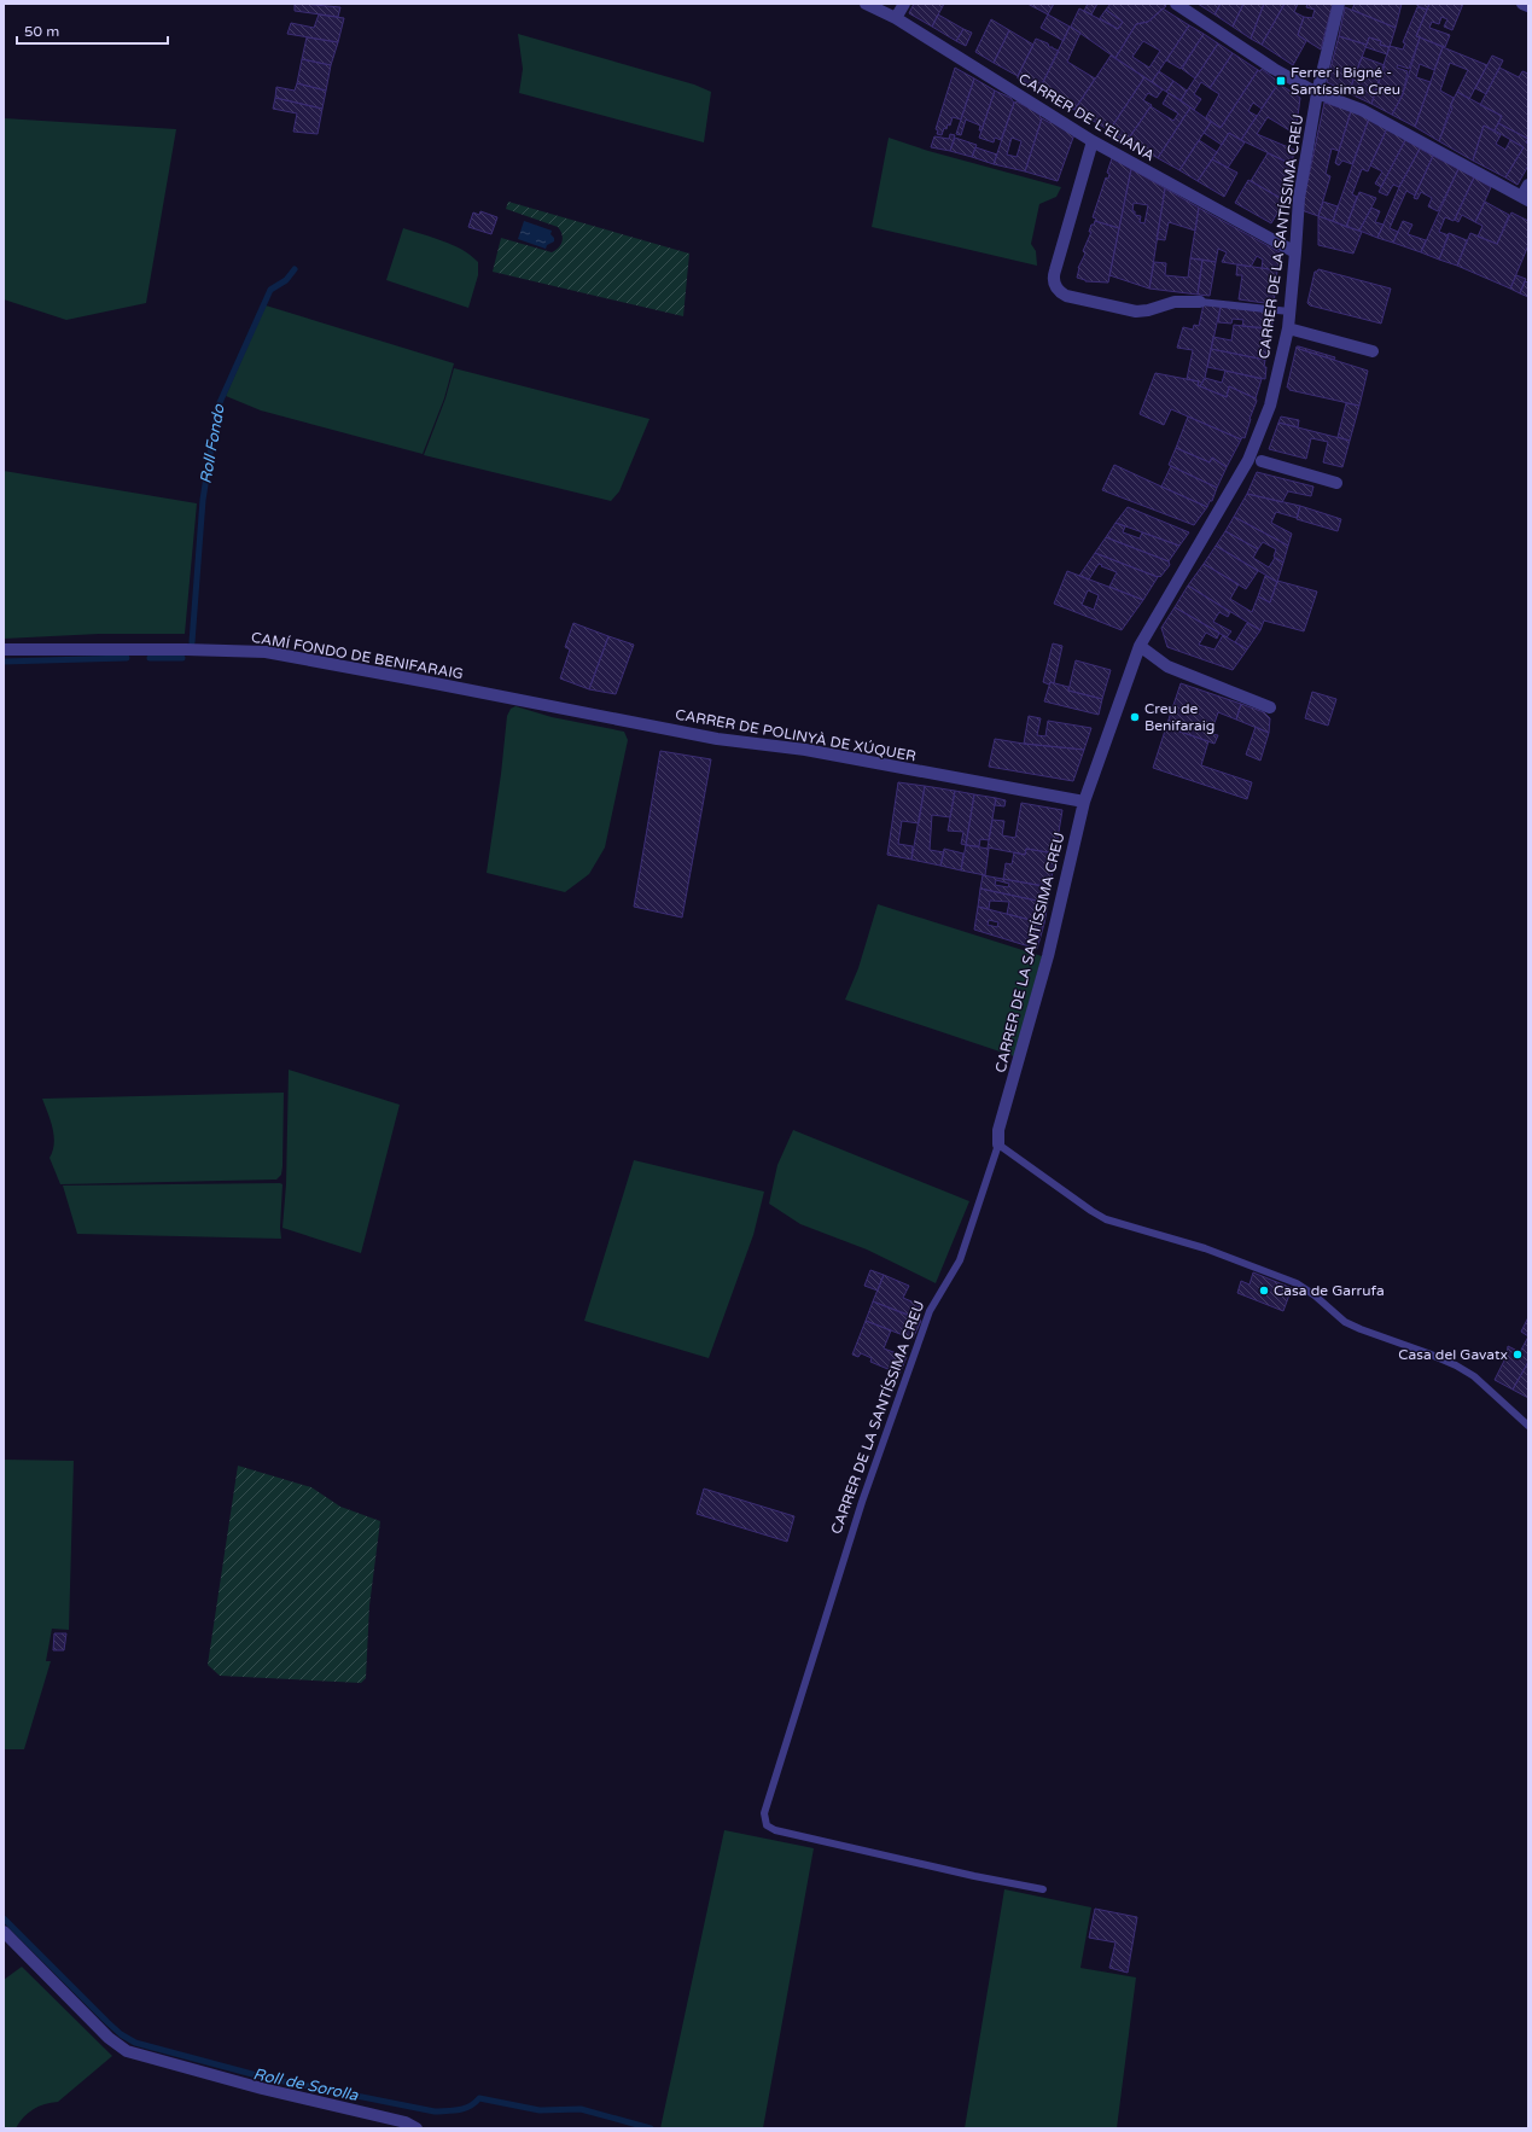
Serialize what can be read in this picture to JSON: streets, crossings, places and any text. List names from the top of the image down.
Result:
{
  "streets": {
    "street": [
      "CARRER DE L'ELIANA",
      "CARRER DE LA SANTÍSSIMA CREU",
      "CAMÍ FONDO DE BENIFARAIG",
      "CARRER DE POLINYÀ DE XÚQUER"
    ]
  },
  "crossings": [
    ["CARRER DE L'ELIANA", "CARRER DE LA SANTÍSSIMA CREU"],
    ["CARRER DE LA SANTÍSSIMA CREU", "CARRER DE POLINYÀ DE XÚQUER"],
    ["CAMÍ FONDO DE BENIFARAIG", "CARRER DE POLINYÀ DE XÚQUER"]
  ],
  "water": ["Roll Fondo", "Roll de Sorolla"],
  "places": {
    "transit": ["Ferrer i Bigné - Santíssima Creu"],
    "other": ["Creu de Benifaraig", "Casa de Garrufa", "Casa del Gavatx"]
  },
  "scale_bar": "50 m"
}
